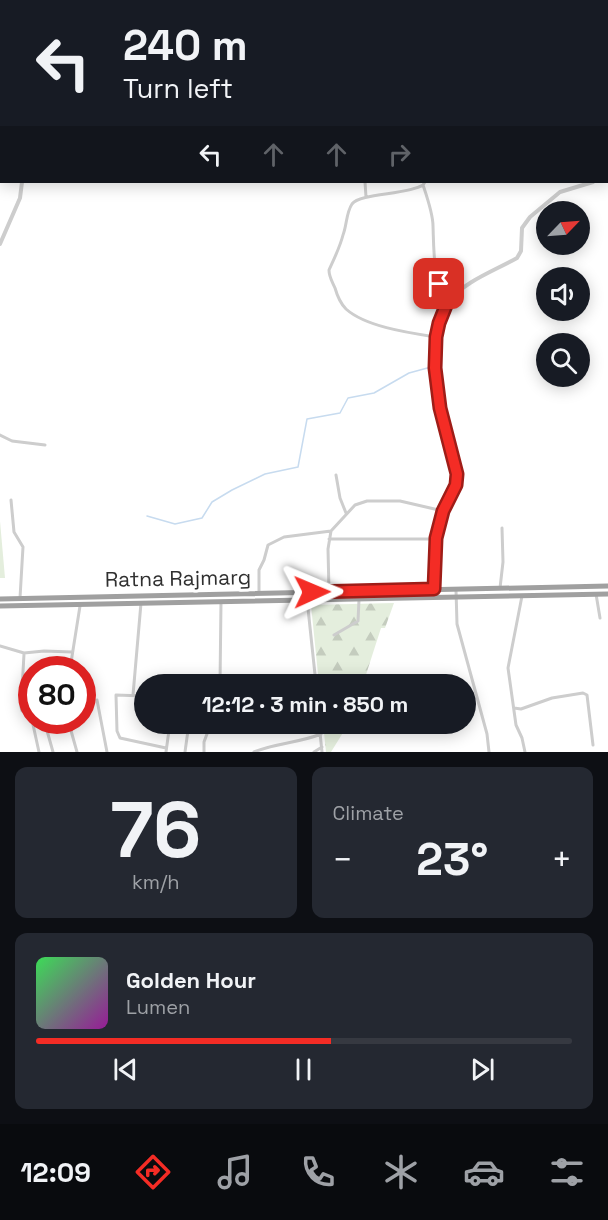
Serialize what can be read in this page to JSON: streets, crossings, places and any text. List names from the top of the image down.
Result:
{
  "streets": {
    "highway": ["Ratna Rajmarg"]
  },
  "north": "top right",
  "page": {
    "turn": ["240 m", "Turn left"],
    "limit": "80",
    "trip": "12:12 · 3 min · 850 m",
    "tile": [
      ["76", "km/h"],
      "Climate"
    ],
    "heat": ["−", "23°", "+"],
    "song": ["Golden Hour", "Lumen"],
    "tabs": "12:09"
  }
}
